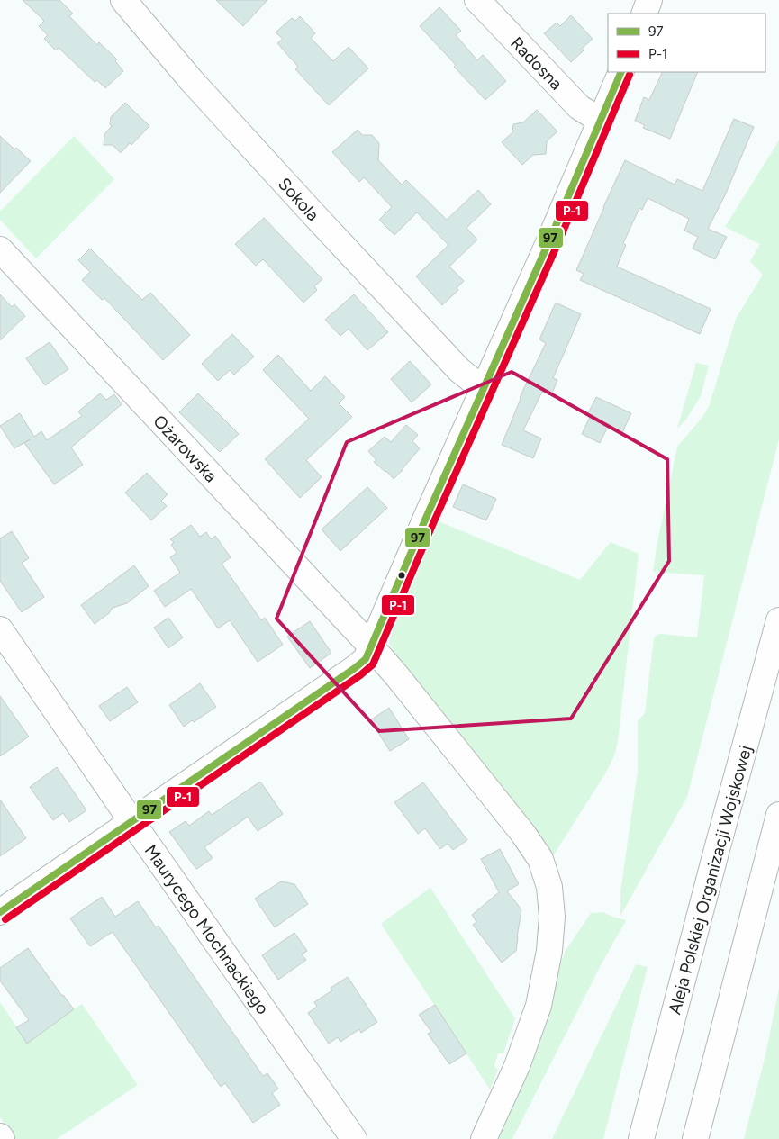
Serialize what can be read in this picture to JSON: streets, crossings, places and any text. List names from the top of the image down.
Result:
{
  "streets": {
    "main road": [
      "Radosna",
      "Sokola",
      "Ożarowska",
      "Aleja Polskiej Organizacji Wojskowej",
      "Maurycego Mochnackiego"
    ]
  },
  "lines": ["transit line 97", "transit line P-1"],
  "legend": ["97", "P-1"]
}
